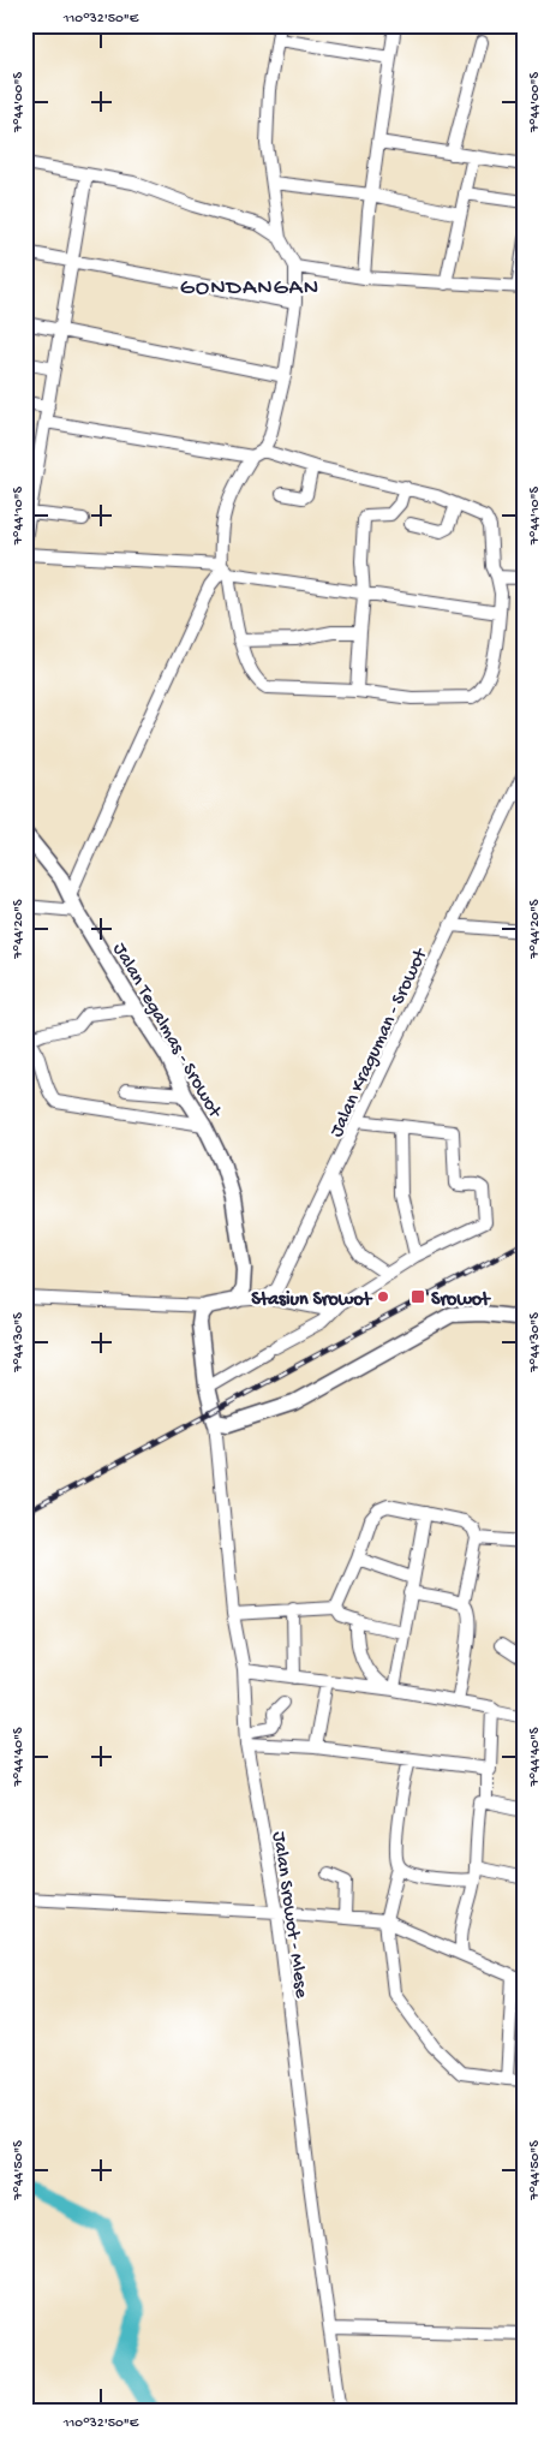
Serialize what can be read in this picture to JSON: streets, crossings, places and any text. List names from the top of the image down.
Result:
{
  "streets": {
    "main road": ["Jalan Tegalmas - Srowot"],
    "street": ["Jalan Kraguman - Srowot", "Jalan Srowot - Mlese"]
  },
  "districts": ["GONDANGAN"],
  "places": {
    "other": ["Stasiun Srowot"],
    "transit": ["Srowot"]
  },
  "coordinates": [
    "110°32'50\"E",
    "7°44'00\"S",
    "7°44'10\"S",
    "7°44'20\"S",
    "7°44'30\"S",
    "7°44'40\"S",
    "7°44'50\"S"
  ]
}
